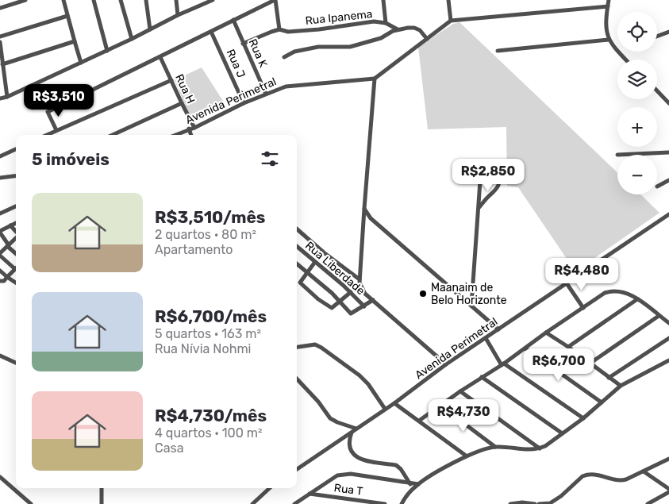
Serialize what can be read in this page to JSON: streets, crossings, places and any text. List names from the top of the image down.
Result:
{
  "streets": {
    "street": [
      "Rua Ipanema",
      "Rua K",
      "Rua J",
      "Rua H",
      "Avenida Perimetral",
      "Rua Liberdade",
      "Rua T"
    ]
  },
  "crossings": [
    ["Rua K", "Avenida Perimetral"],
    ["Rua J", "Avenida Perimetral"],
    ["Rua H", "Avenida Perimetral"]
  ],
  "places": ["Maanaim de Belo Horizonte"],
  "page": {
    "map_buttons": ["+", "−"],
    "price": [
      "R$3,510",
      "R$2,850",
      "R$4,480",
      "R$6,700",
      "R$4,730"
    ],
    "heading": "5 imóveis",
    "list": [
      {
        "name": "R$3,510/mês",
        "note": "2 quartos · 80 m² · Apartamento"
      },
      {
        "name": "R$6,700/mês",
        "note": "5 quartos · 163 m² · Rua Nívia Nohmi"
      },
      {
        "name": "R$4,730/mês",
        "note": "4 quartos · 100 m² · Casa"
      }
    ]
  }
}
